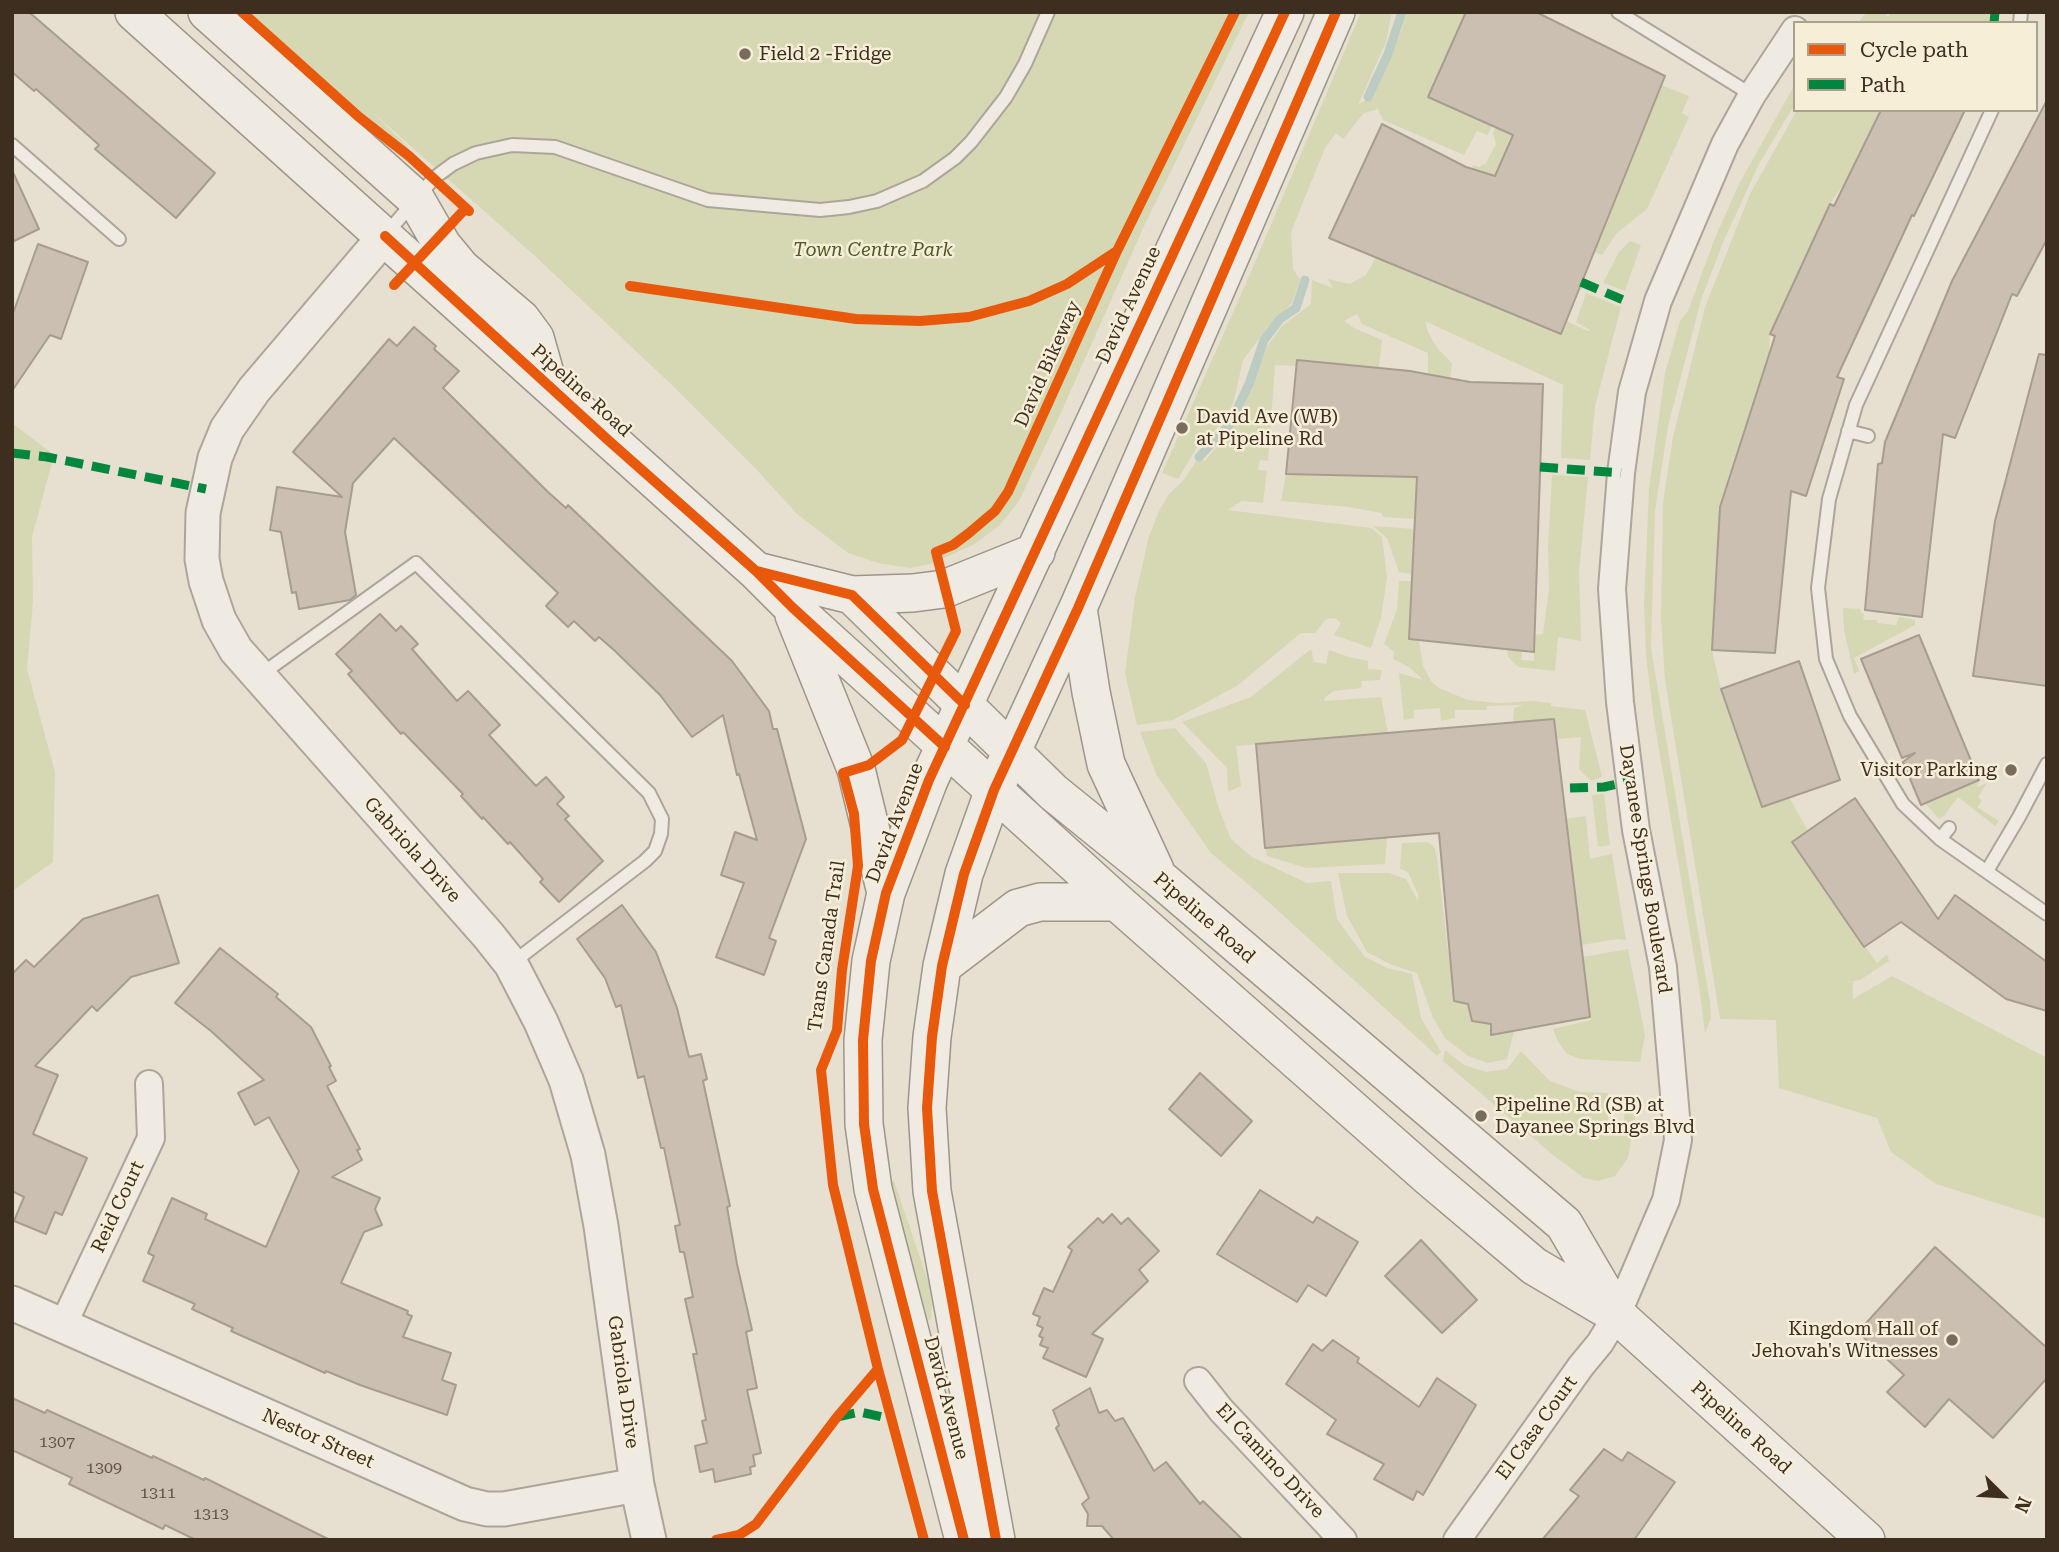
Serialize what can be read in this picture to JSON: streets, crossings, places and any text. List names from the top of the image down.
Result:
{
  "streets": {
    "main road": ["David Avenue", "Pipeline Road"],
    "street": [
      "Gabriola Drive",
      "Dayanee Springs Boulevard",
      "Reid Court",
      "El Casa Court",
      "Nestor Street",
      "El Camino Drive"
    ],
    "cycle path": ["David Bikeway"]
  },
  "crossings": [
    ["David Avenue", "Pipeline Road"],
    ["Pipeline Road", "Gabriola Drive"],
    ["Pipeline Road", "Dayanee Springs Boulevard"],
    ["Pipeline Road", "El Casa Court"],
    ["Gabriola Drive", "Nestor Street"],
    ["Dayanee Springs Boulevard", "El Casa Court"],
    ["Reid Court", "Nestor Street"]
  ],
  "parks": ["Town Centre Park"],
  "places": [
    "Field 2 -Fridge",
    "David Ave (WB) at Pipeline Rd",
    "Visitor Parking",
    "Pipeline Rd (SB) at Dayanee Springs Blvd",
    "Kingdom Hall of Jehovah's Witnesses"
  ],
  "house_numbers": [
    "1307",
    "1309",
    "1311",
    "1313"
  ],
  "legend": ["Cycle path", "Path"],
  "north": "bottom right"
}
